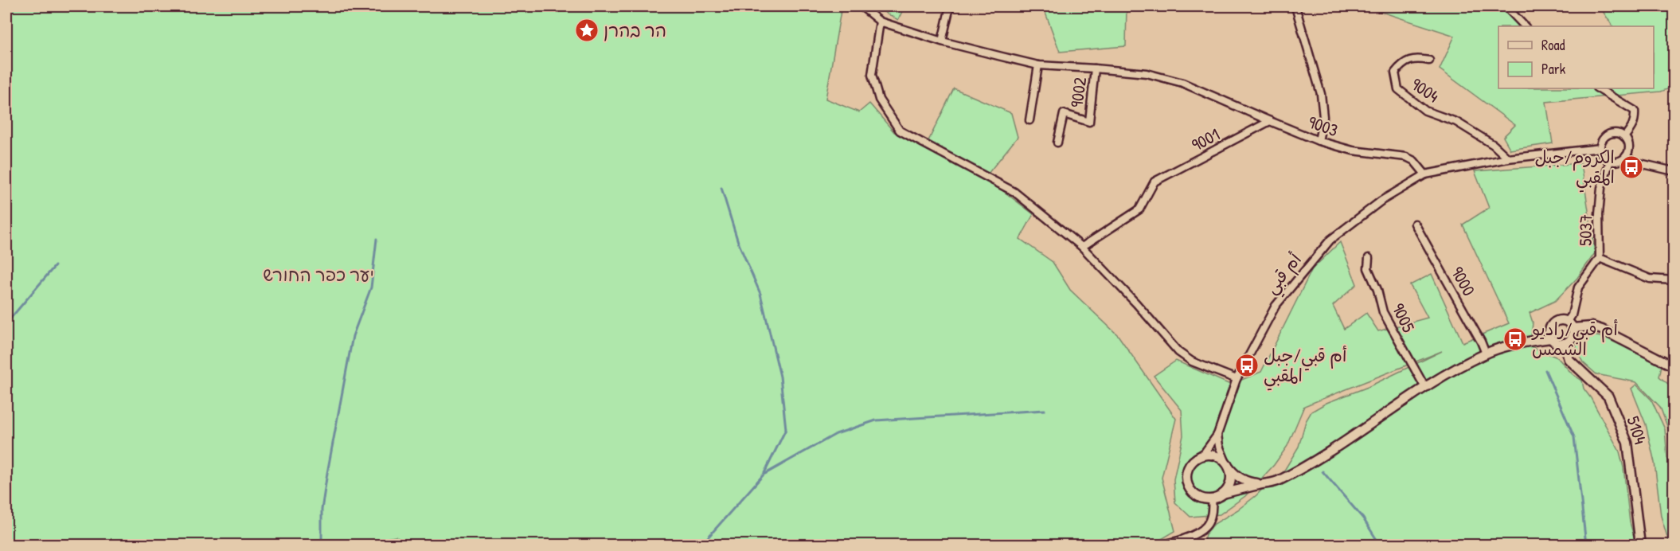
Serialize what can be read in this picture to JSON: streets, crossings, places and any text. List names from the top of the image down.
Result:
{
  "streets": {
    "street": [
      "9004",
      "9002",
      "9003",
      "9001",
      "5037",
      "أم قبي",
      "9000",
      "9005",
      "5104"
    ]
  },
  "crossings": [
    ["9002", "9003"],
    ["9003", "9001"],
    ["9003", "أم قبي"],
    ["5037", "5104"]
  ],
  "parks": ["יער כפר החורש"],
  "places": {
    "place": ["הר בהרן"],
    "bus stop": ["الكروم/جبل المقبي", "أم قبي/راديو الشمس", "أم قبي/جبل المقبي"]
  },
  "legend": ["Road", "Park"]
}
